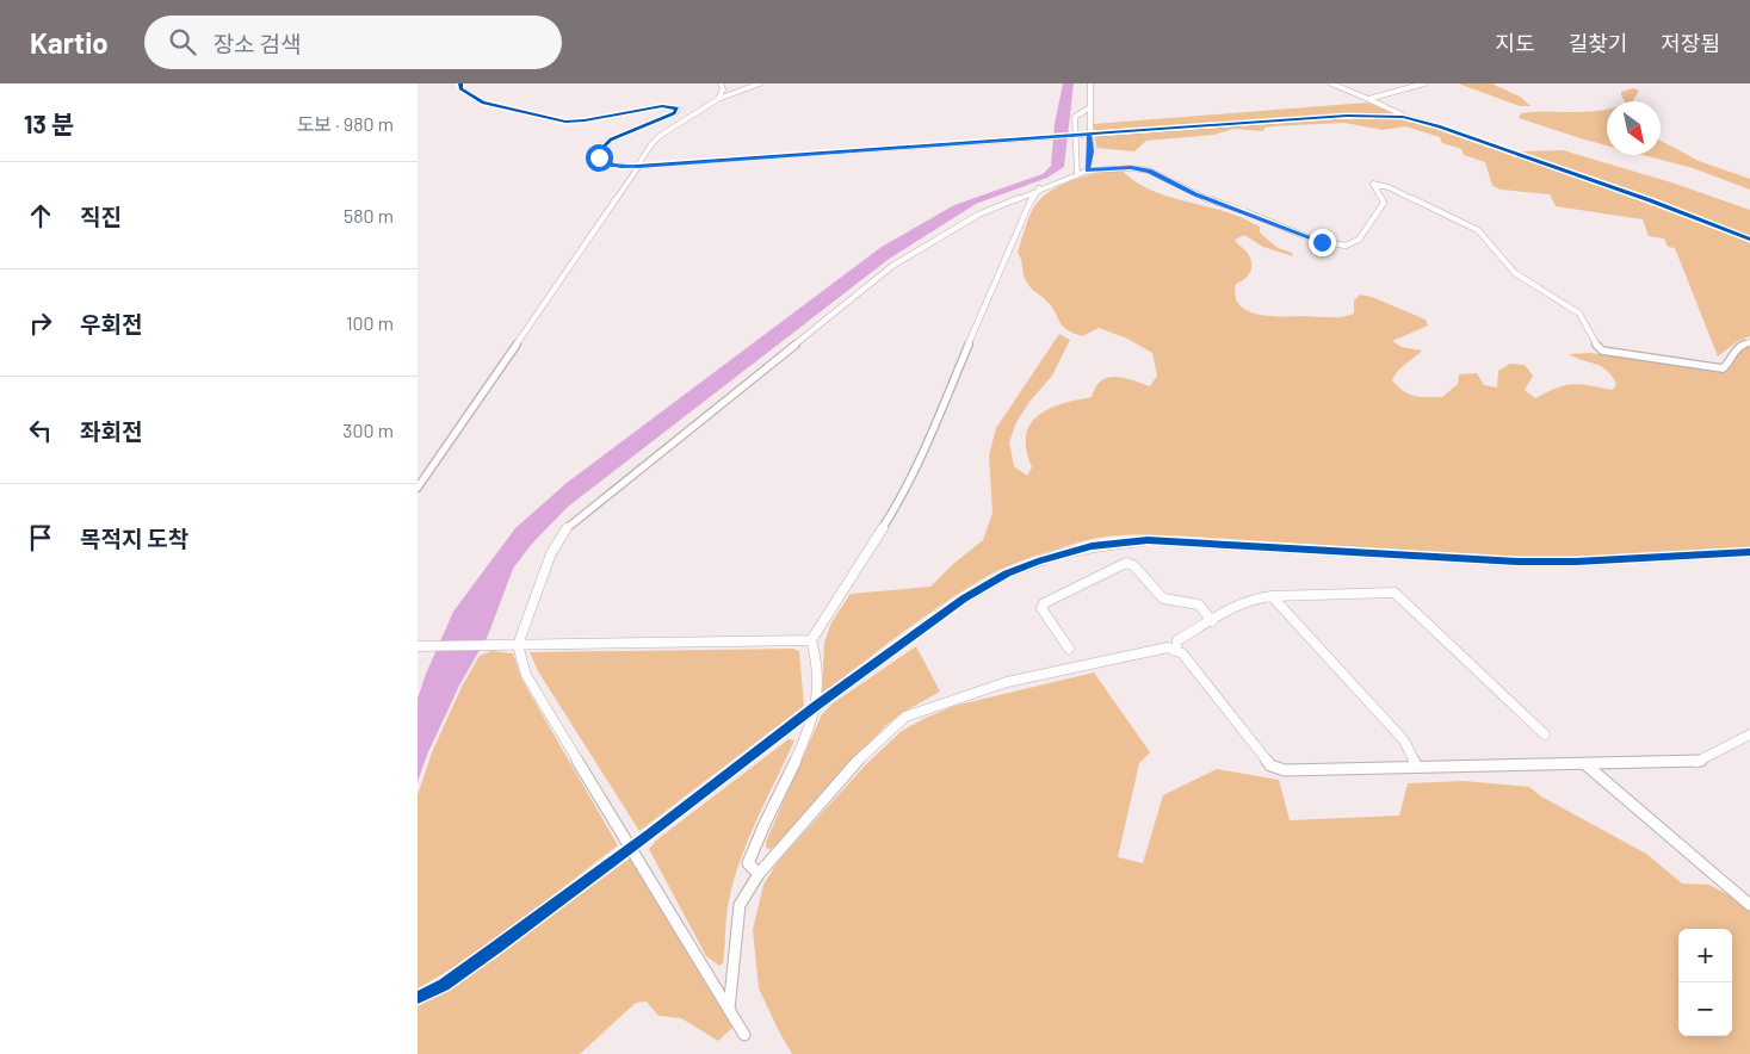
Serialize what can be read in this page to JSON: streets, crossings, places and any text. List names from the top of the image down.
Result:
{
  "north": "bottom right",
  "page": {
    "header": "Kartio",
    "search": "장소 검색",
    "nav": ["지도", "길찾기", "저장됨"],
    "heading": ["13 분", "도보 · 980 m"],
    "list": [
      ["직진", "580 m"],
      ["우회전", "100 m"],
      ["좌회전", "300 m"],
      "목적지 도착"
    ],
    "map_buttons": ["+", "−"]
  }
}
